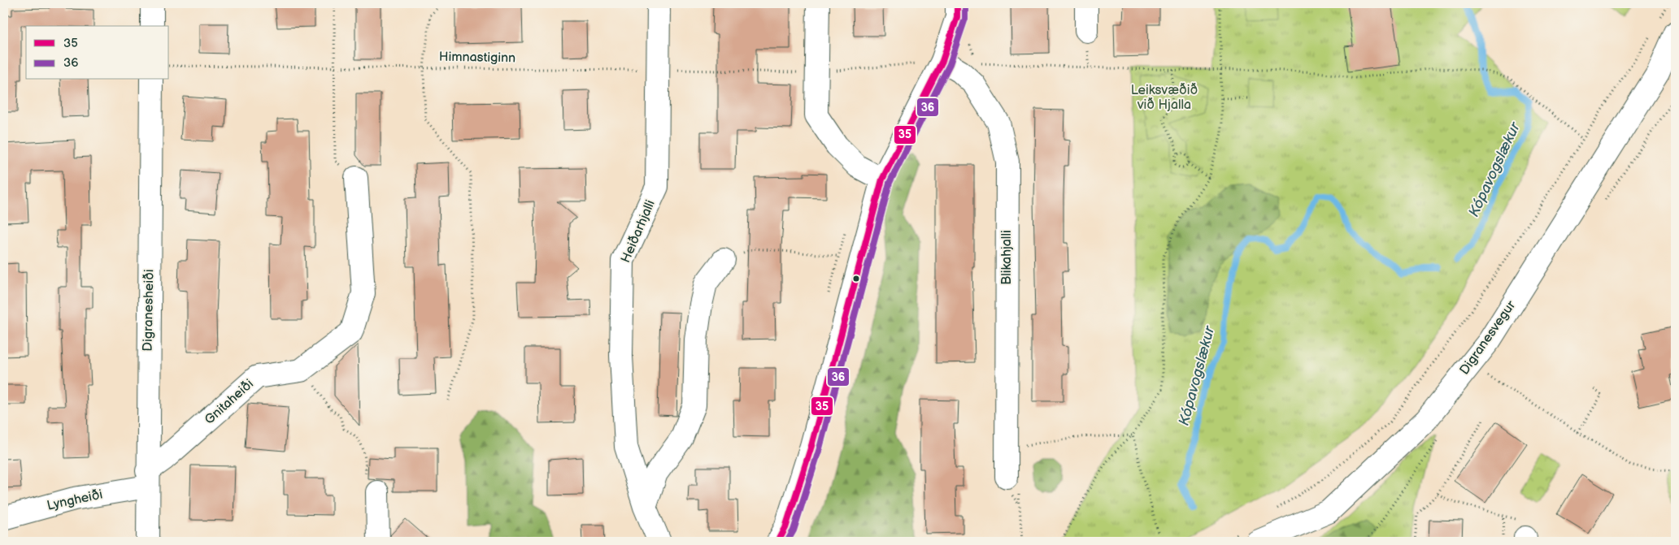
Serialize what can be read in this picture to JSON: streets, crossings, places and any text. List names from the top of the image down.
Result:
{
  "streets": {
    "street": [
      "Heiðarhjalli",
      "Blikahjalli",
      "Digranesheiði",
      "Digranesvegur",
      "Gnitaheiði",
      "Lyngheiði"
    ],
    "path": ["Himnastiginn"]
  },
  "crossings": [
    ["Himnastiginn", "Heiðarhjalli"],
    ["Digranesheiði", "Gnitaheiði"],
    ["Digranesheiði", "Lyngheiði"],
    ["Gnitaheiði", "Lyngheiði"]
  ],
  "water": ["Kópavogslækur"],
  "parks": ["Leiksvæðið við Hjalla"],
  "lines": ["transit line 35", "transit line 36"],
  "legend": ["35", "36"]
}
